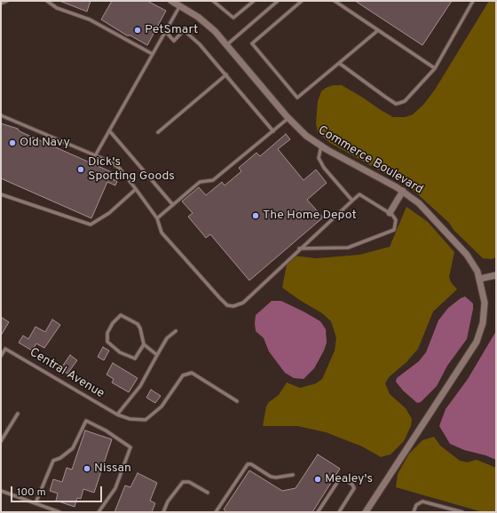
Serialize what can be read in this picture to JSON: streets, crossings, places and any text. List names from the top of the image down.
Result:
{
  "streets": {
    "street": ["Commerce Boulevard"],
    "lane": ["Central Avenue"]
  },
  "places": [
    "PetSmart",
    "Old Navy",
    "Dick's Sporting Goods",
    "The Home Depot",
    "Nissan",
    "Mealey's"
  ],
  "scale_bar": "100 m"
}
